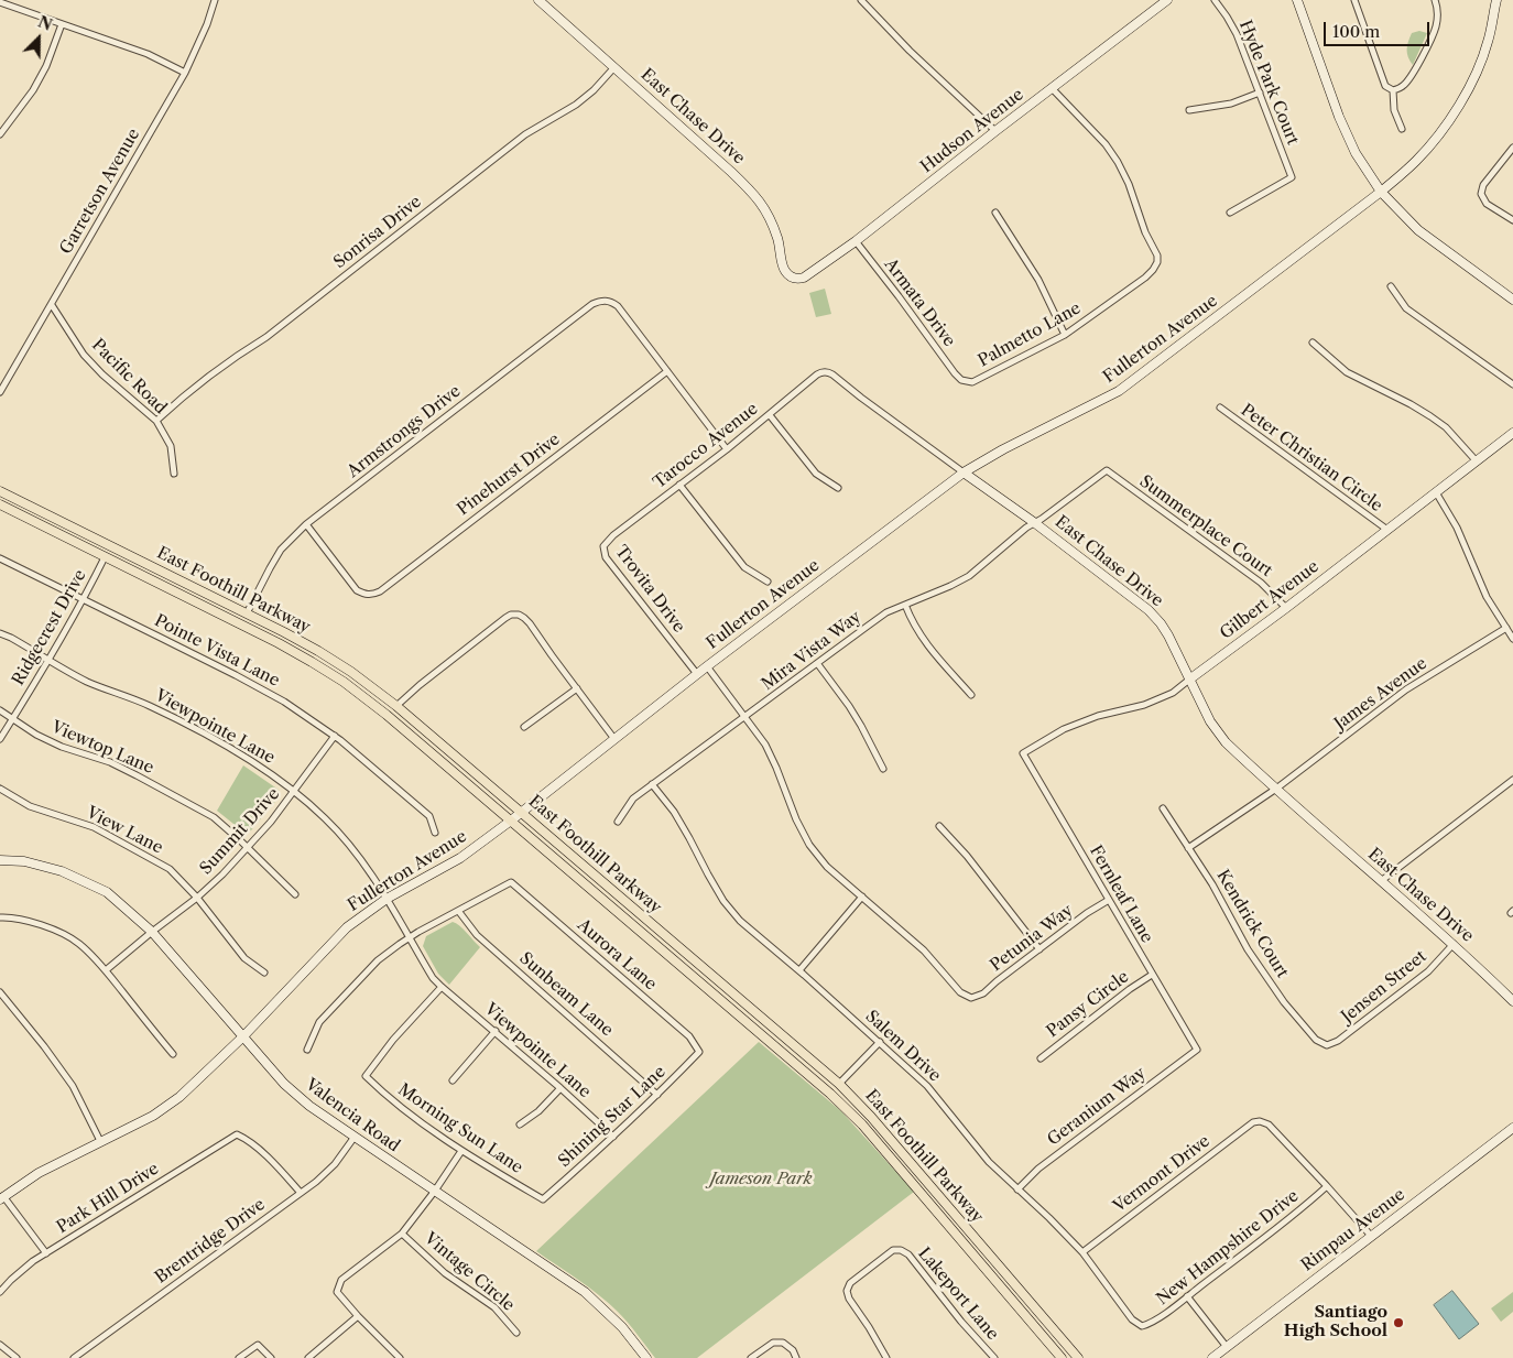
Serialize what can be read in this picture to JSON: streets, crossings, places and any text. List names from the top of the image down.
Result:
{
  "streets": {
    "main road": ["East Foothill Parkway"],
    "street": [
      "Hyde Park Court",
      "East Chase Drive",
      "Hudson Avenue",
      "Garretson Avenue",
      "Sonrisa Drive",
      "Armata Drive",
      "Palmetto Lane",
      "Fullerton Avenue",
      "Pacific Road",
      "Armstrongs Drive",
      "Tarocco Avenue",
      "Peter Christian Circle",
      "Pinehurst Drive",
      "Summerplace Court",
      "Trovita Drive",
      "Gilbert Avenue",
      "Ridgecrest Drive",
      "Pointe Vista Lane",
      "Mira Vista Way",
      "James Avenue",
      "Viewpointe Lane",
      "Viewtop Lane",
      "View Lane",
      "Summit Drive",
      "Fernleaf Lane",
      "Kendrick Court",
      "Petunia Way",
      "Aurora Lane",
      "Jensen Street",
      "Sunbeam Lane",
      "Pansy Circle",
      "Salem Drive",
      "Geranium Way",
      "Valencia Road",
      "Shining Star Lane",
      "Morning Sun Lane",
      "Vermont Drive",
      "Park Hill Drive",
      "Rimpau Avenue",
      "Brentridge Drive",
      "New Hampshire Drive",
      "Vintage Circle",
      "Lakeport Lane"
    ]
  },
  "crossings": [
    ["East Chase Drive", "Hudson Avenue"],
    ["East Chase Drive", "Sonrisa Drive"],
    ["East Chase Drive", "Fullerton Avenue"],
    ["East Chase Drive", "Tarocco Avenue"],
    ["East Chase Drive", "Gilbert Avenue"],
    ["East Chase Drive", "Mira Vista Way"],
    ["East Chase Drive", "James Avenue"],
    ["East Chase Drive", "Jensen Street"],
    ["Hudson Avenue", "Armata Drive"],
    ["Hudson Avenue", "Palmetto Lane"],
    ["Garretson Avenue", "Pacific Road"],
    ["Sonrisa Drive", "Pacific Road"],
    ["Armata Drive", "Palmetto Lane"],
    ["Fullerton Avenue", "Trovita Drive"],
    ["Fullerton Avenue", "East Foothill Parkway"],
    ["Fullerton Avenue", "Viewpointe Lane"],
    ["Fullerton Avenue", "Valencia Road"],
    ["Armstrongs Drive", "Pinehurst Drive"],
    ["Armstrongs Drive", "East Foothill Parkway"],
    ["Tarocco Avenue", "Trovita Drive"],
    ["Peter Christian Circle", "Gilbert Avenue"],
    ["Summerplace Court", "Gilbert Avenue"],
    ["Summerplace Court", "Mira Vista Way"],
    ["East Foothill Parkway", "Ridgecrest Drive"],
    ["Gilbert Avenue", "Fernleaf Lane"],
    ["Ridgecrest Drive", "Pointe Vista Lane"],
    ["Ridgecrest Drive", "Viewpointe Lane"],
    ["Ridgecrest Drive", "Viewtop Lane"],
    ["Pointe Vista Lane", "Summit Drive"],
    ["Mira Vista Way", "Salem Drive"],
    ["James Avenue", "Kendrick Court"],
    ["Viewpointe Lane", "Summit Drive"],
    ["Viewpointe Lane", "Shining Star Lane"],
    ["Viewpointe Lane", "Morning Sun Lane"],
    ["Viewtop Lane", "Summit Drive"],
    ["View Lane", "Summit Drive"],
    ["Summit Drive", "Valencia Road"],
    ["Fernleaf Lane", "Petunia Way"],
    ["Fernleaf Lane", "Pansy Circle"],
    ["Fernleaf Lane", "Geranium Way"],
    ["Kendrick Court", "Jensen Street"],
    ["Aurora Lane", "Sunbeam Lane"],
    ["Aurora Lane", "Shining Star Lane"],
    ["Sunbeam Lane", "Shining Star Lane"],
    ["Salem Drive", "Geranium Way"],
    ["Salem Drive", "Vermont Drive"],
    ["Salem Drive", "New Hampshire Drive"],
    ["Valencia Road", "Brentridge Drive"],
    ["Shining Star Lane", "Morning Sun Lane"],
    ["Vermont Drive", "New Hampshire Drive"],
    ["Park Hill Drive", "Brentridge Drive"]
  ],
  "parks": ["Jameson Park"],
  "places": ["Santiago High School"],
  "scale_bar": "100 m",
  "north": "top right"
}
